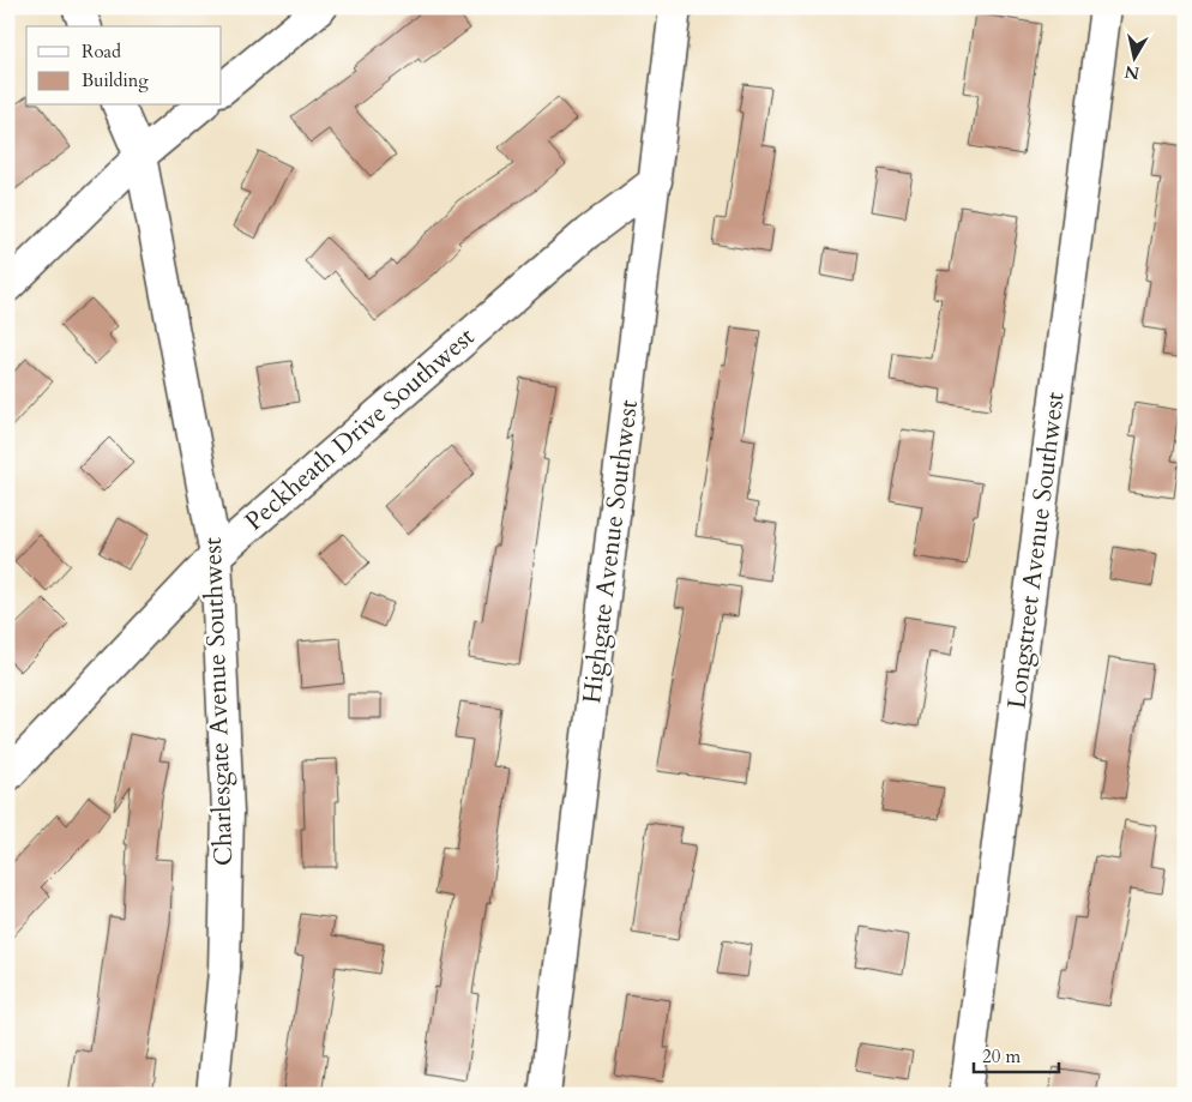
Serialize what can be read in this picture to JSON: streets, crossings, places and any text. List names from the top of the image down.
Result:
{
  "streets": {
    "street": [
      "Peckheath Drive Southwest",
      "Longstreet Avenue Southwest",
      "Highgate Avenue Southwest",
      "Charlesgate Avenue Southwest"
    ]
  },
  "crossings": [
    ["Peckheath Drive Southwest", "Highgate Avenue Southwest"],
    ["Peckheath Drive Southwest", "Charlesgate Avenue Southwest"]
  ],
  "legend": ["Road", "Building"],
  "scale_bar": "20 m",
  "north": "bottom"
}
